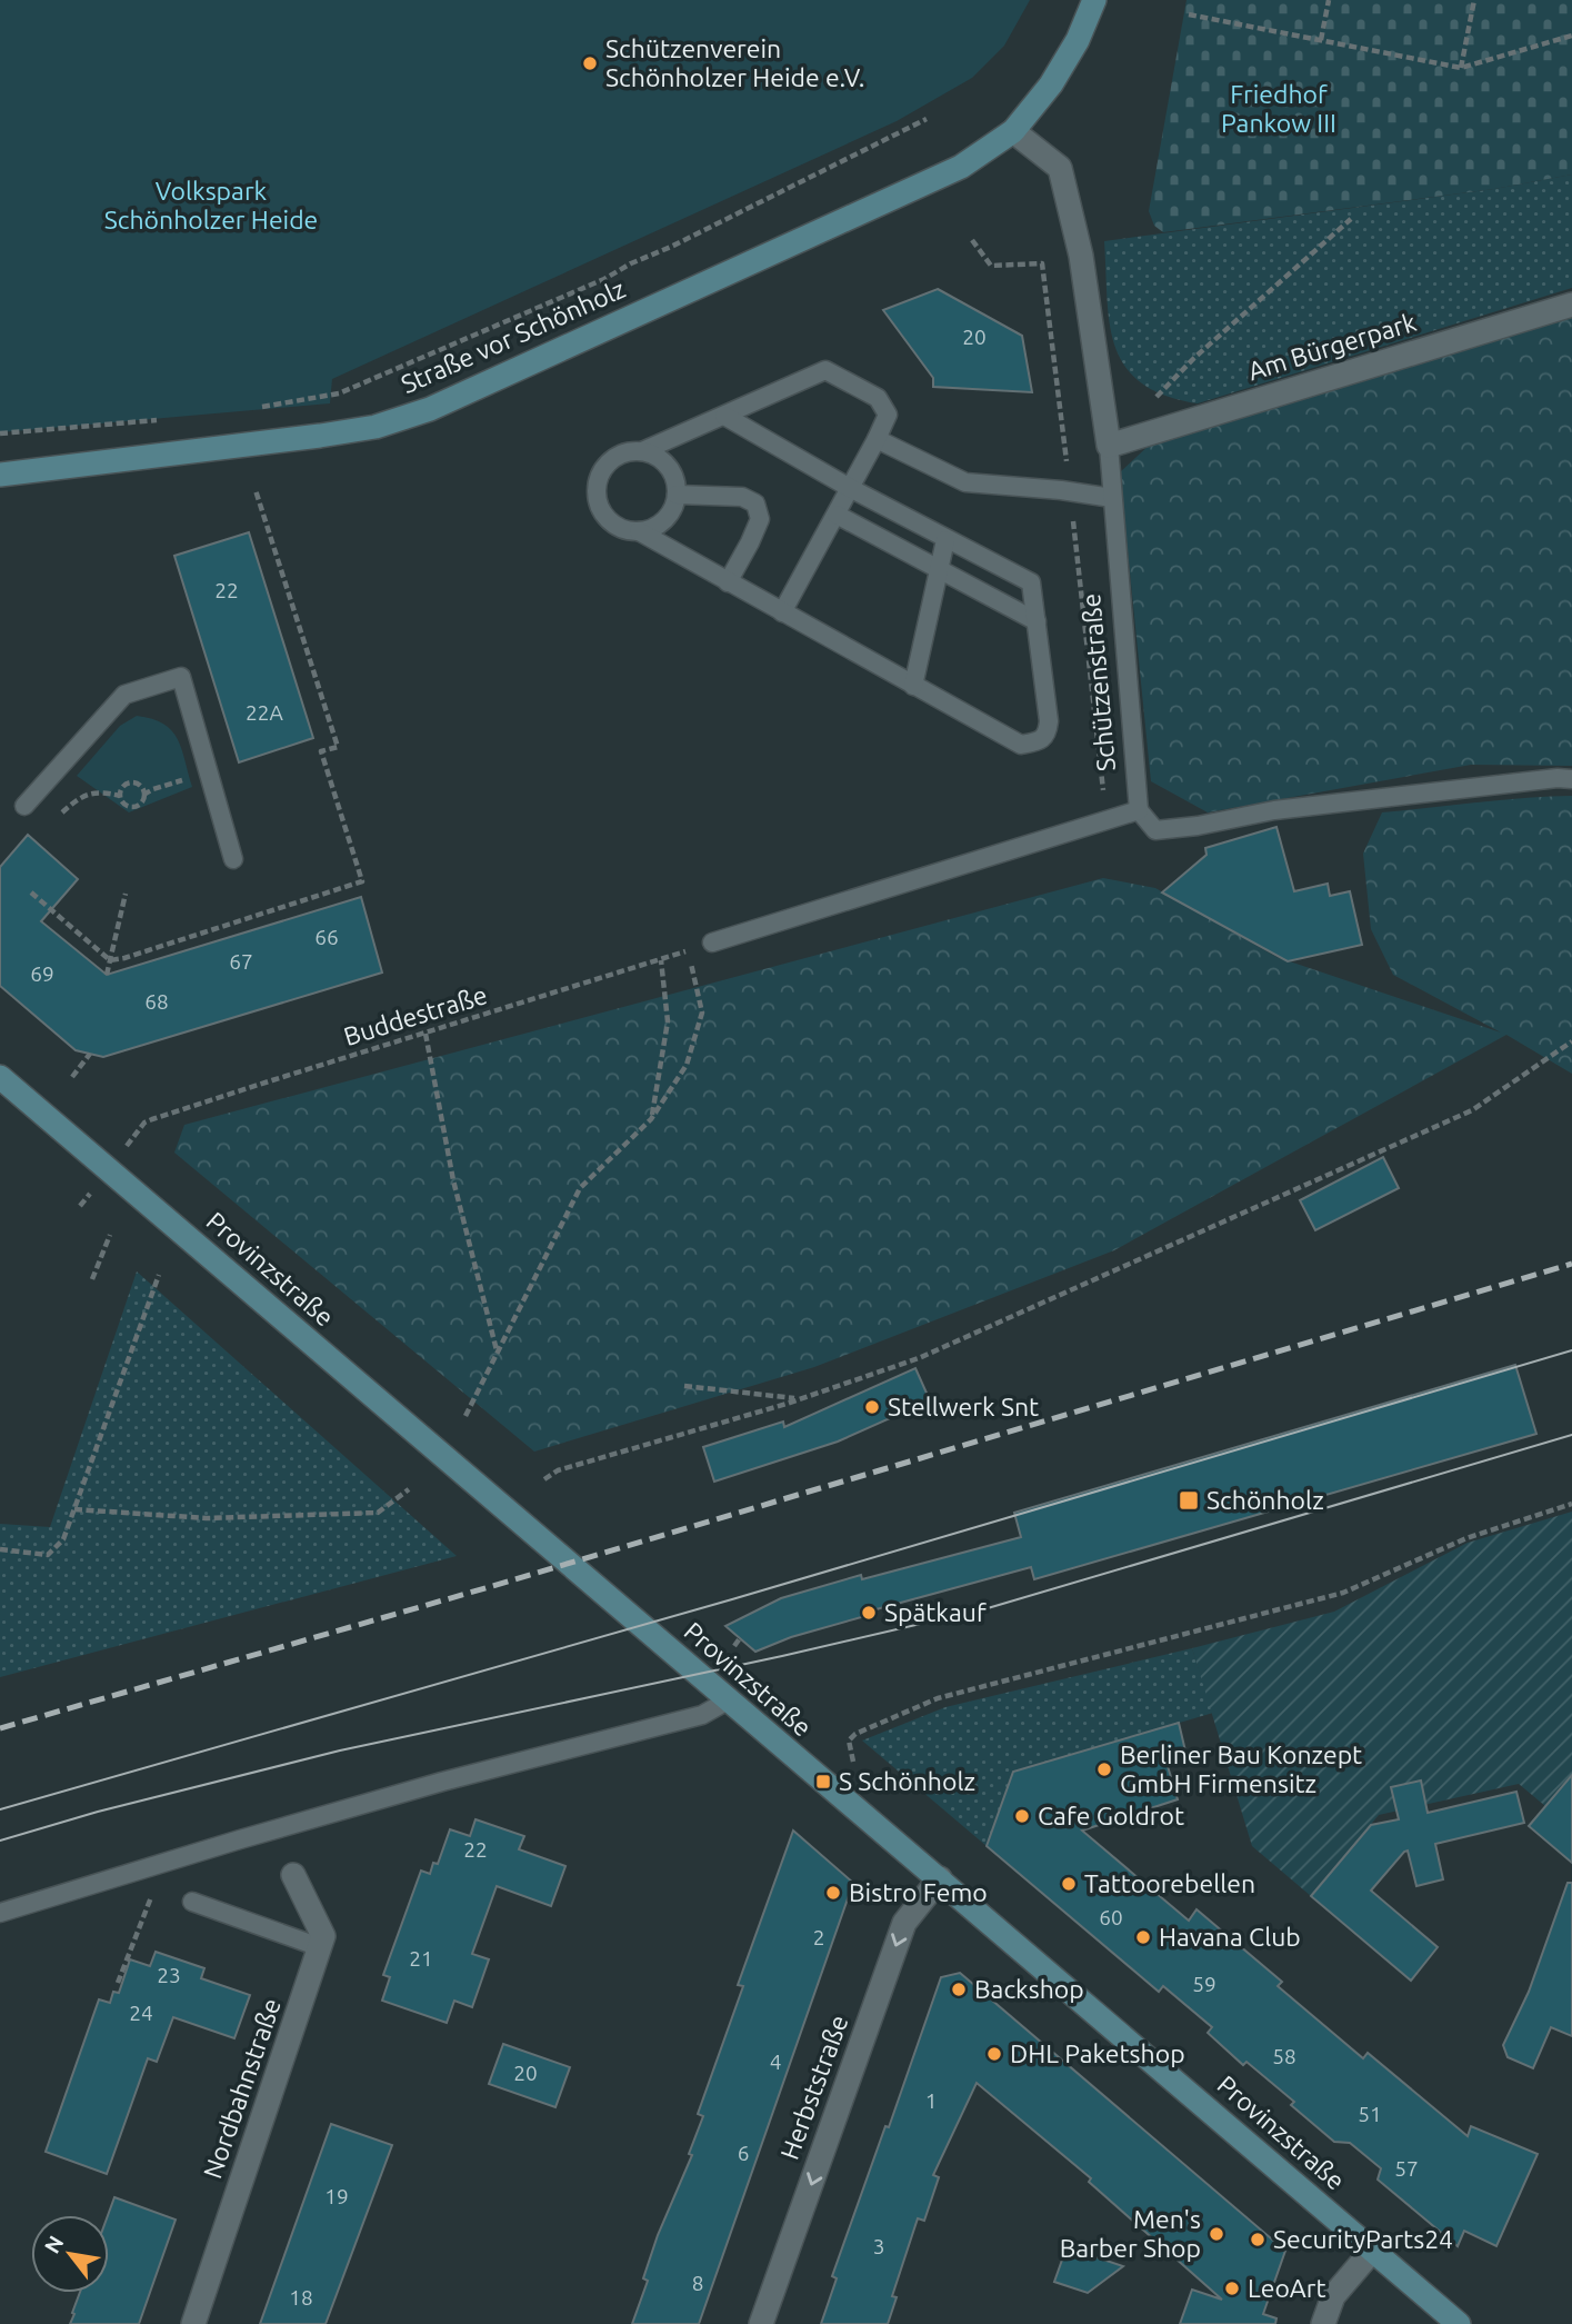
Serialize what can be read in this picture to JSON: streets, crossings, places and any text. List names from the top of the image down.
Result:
{
  "streets": {
    "main road": ["Straße vor Schönholz", "Provinzstraße"],
    "street": [
      "Am Bürgerpark",
      "Schützenstraße",
      "Herbststraße",
      "Nordbahnstraße"
    ],
    "path": ["Buddestraße"]
  },
  "crossings": [
    ["Straße vor Schönholz", "Schützenstraße"],
    ["Am Bürgerpark", "Schützenstraße"],
    ["Provinzstraße", "Herbststraße"]
  ],
  "one_way": ["Herbststraße"],
  "parks": ["Friedhof Pankow III", "Volkspark Schönholzer Heide"],
  "places": {
    "other": [
      "Schützenverein Schönholzer Heide e.V.",
      "Stellwerk Snt",
      "Spätkauf",
      "Berliner Bau Konzept GmbH Firmensitz",
      "Cafe Goldrot",
      "Tattoorebellen",
      "Bistro Femo",
      "Havana Club",
      "Backshop",
      "DHL Paketshop",
      "Men's Barber Shop",
      "SecurityParts24",
      "LeoArt"
    ],
    "transit": ["Schönholz", "S Schönholz"]
  },
  "house_numbers": [
    "20",
    "22",
    "22A",
    "66",
    "67",
    "69",
    "68",
    "22",
    "60",
    "2",
    "21",
    "23",
    "59",
    "24",
    "58",
    "4",
    "20",
    "1",
    "51",
    "6",
    "57",
    "19",
    "3",
    "8",
    "18"
  ],
  "north": "top left"
}
